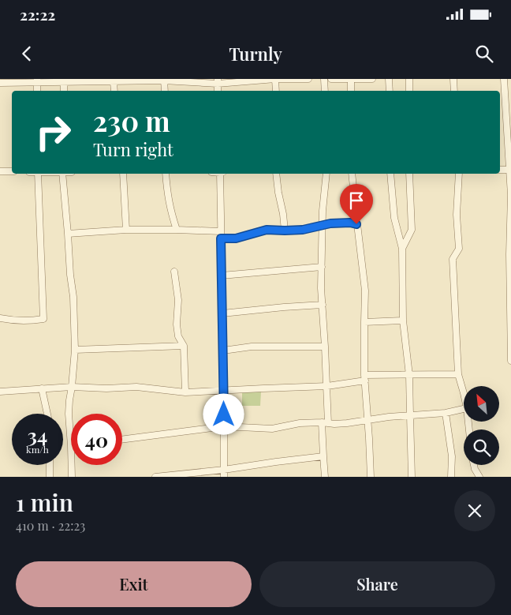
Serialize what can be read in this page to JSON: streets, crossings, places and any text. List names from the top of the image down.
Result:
{
  "north": "top left",
  "page": {
    "status": "22:22",
    "header": "Turnly",
    "turn": ["230 m", "Turn right"],
    "speed": "34 km/h",
    "limit": "40",
    "heading": ["1 min", "410 m · 22:23"],
    "buttons": ["Exit", "Share"]
  }
}
